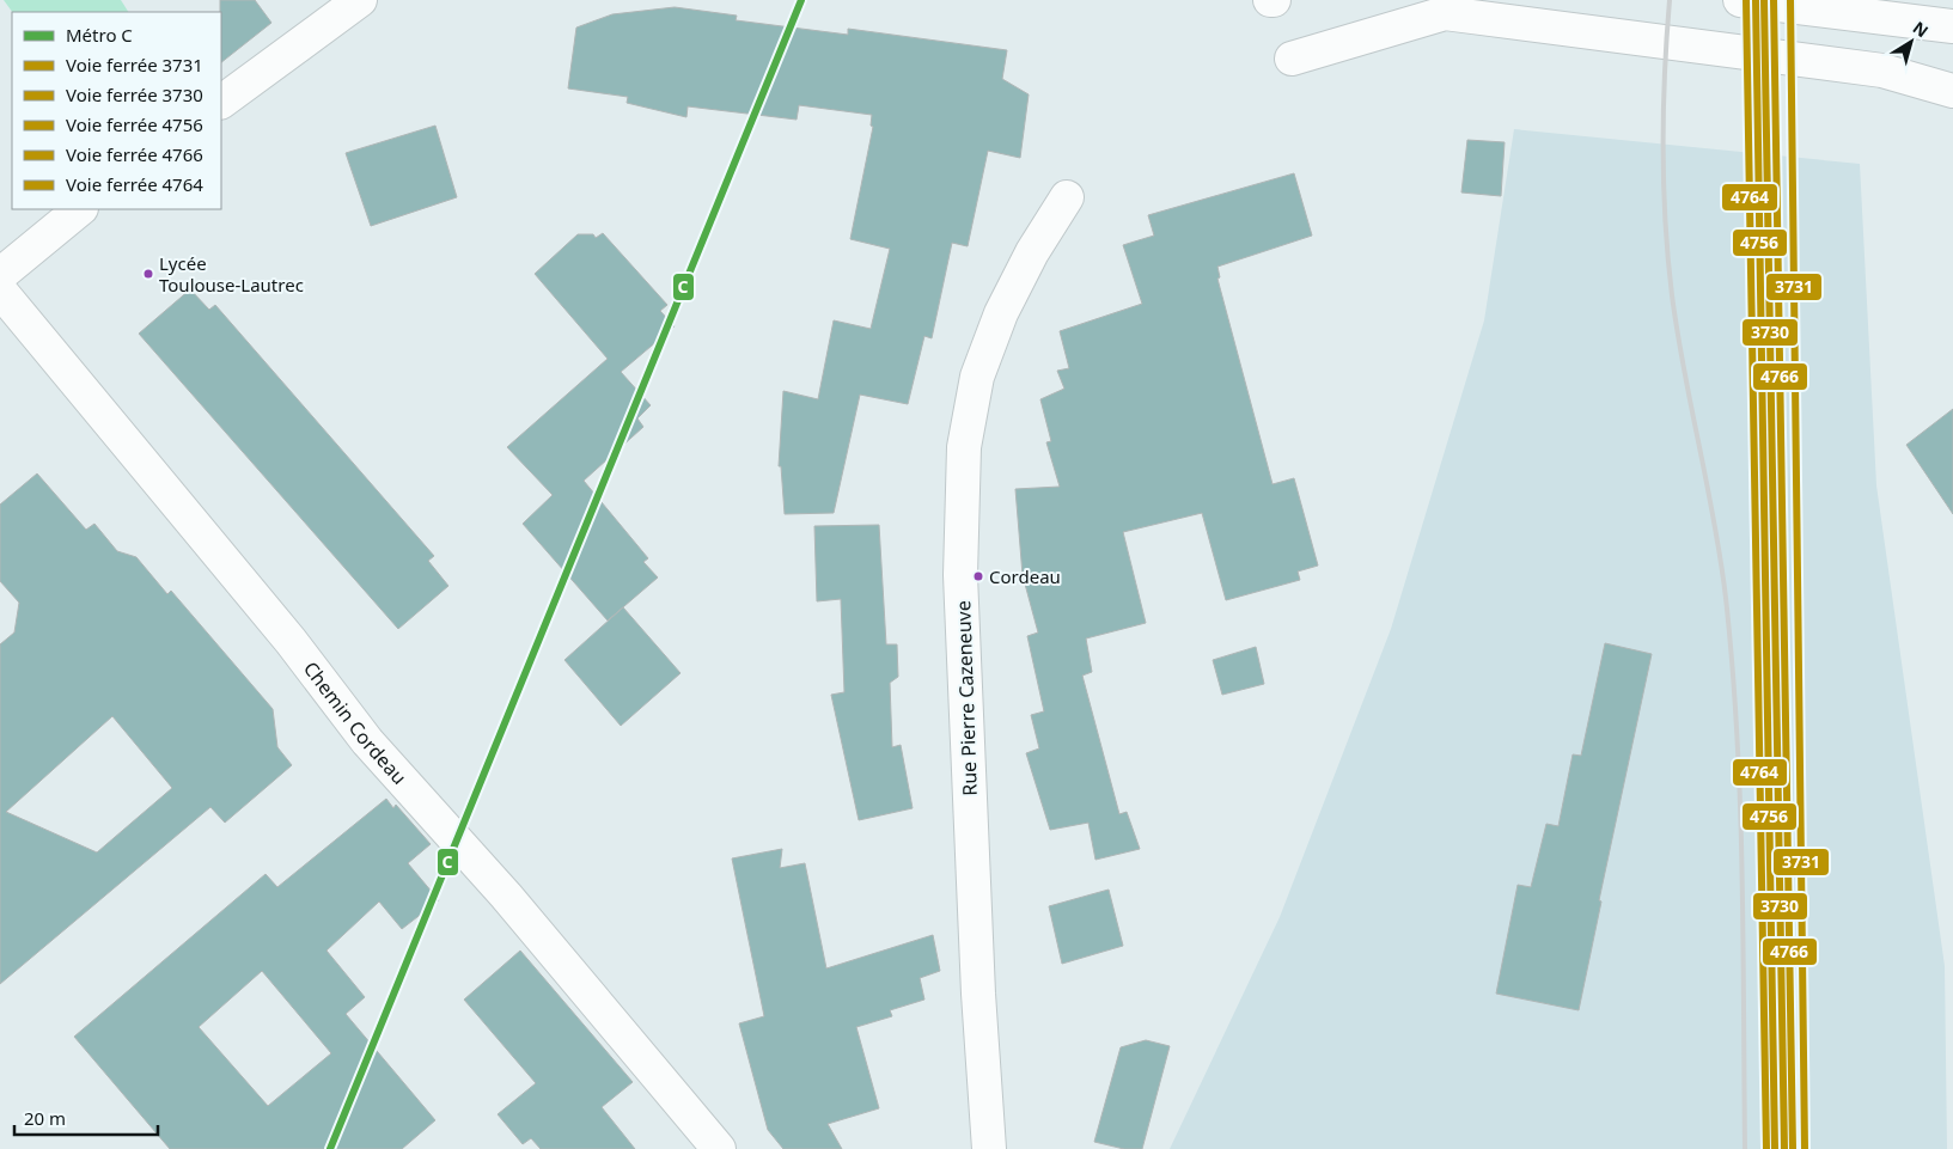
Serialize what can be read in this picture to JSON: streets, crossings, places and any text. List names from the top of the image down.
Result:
{
  "streets": {
    "street": ["Rue Pierre Cazeneuve", "Chemin Cordeau"]
  },
  "places": ["Lycée Toulouse-Lautrec", "Cordeau"],
  "lines": [
    "metro line C",
    "rail line 3731",
    "rail line 3730",
    "rail line 4756",
    "rail line 4766",
    "rail line 4764"
  ],
  "legend": [
    "Métro C",
    "Voie ferrée 3731",
    "Voie ferrée 3730",
    "Voie ferrée 4756",
    "Voie ferrée 4766",
    "Voie ferrée 4764"
  ],
  "scale_bar": "20 m",
  "north": "top right"
}
